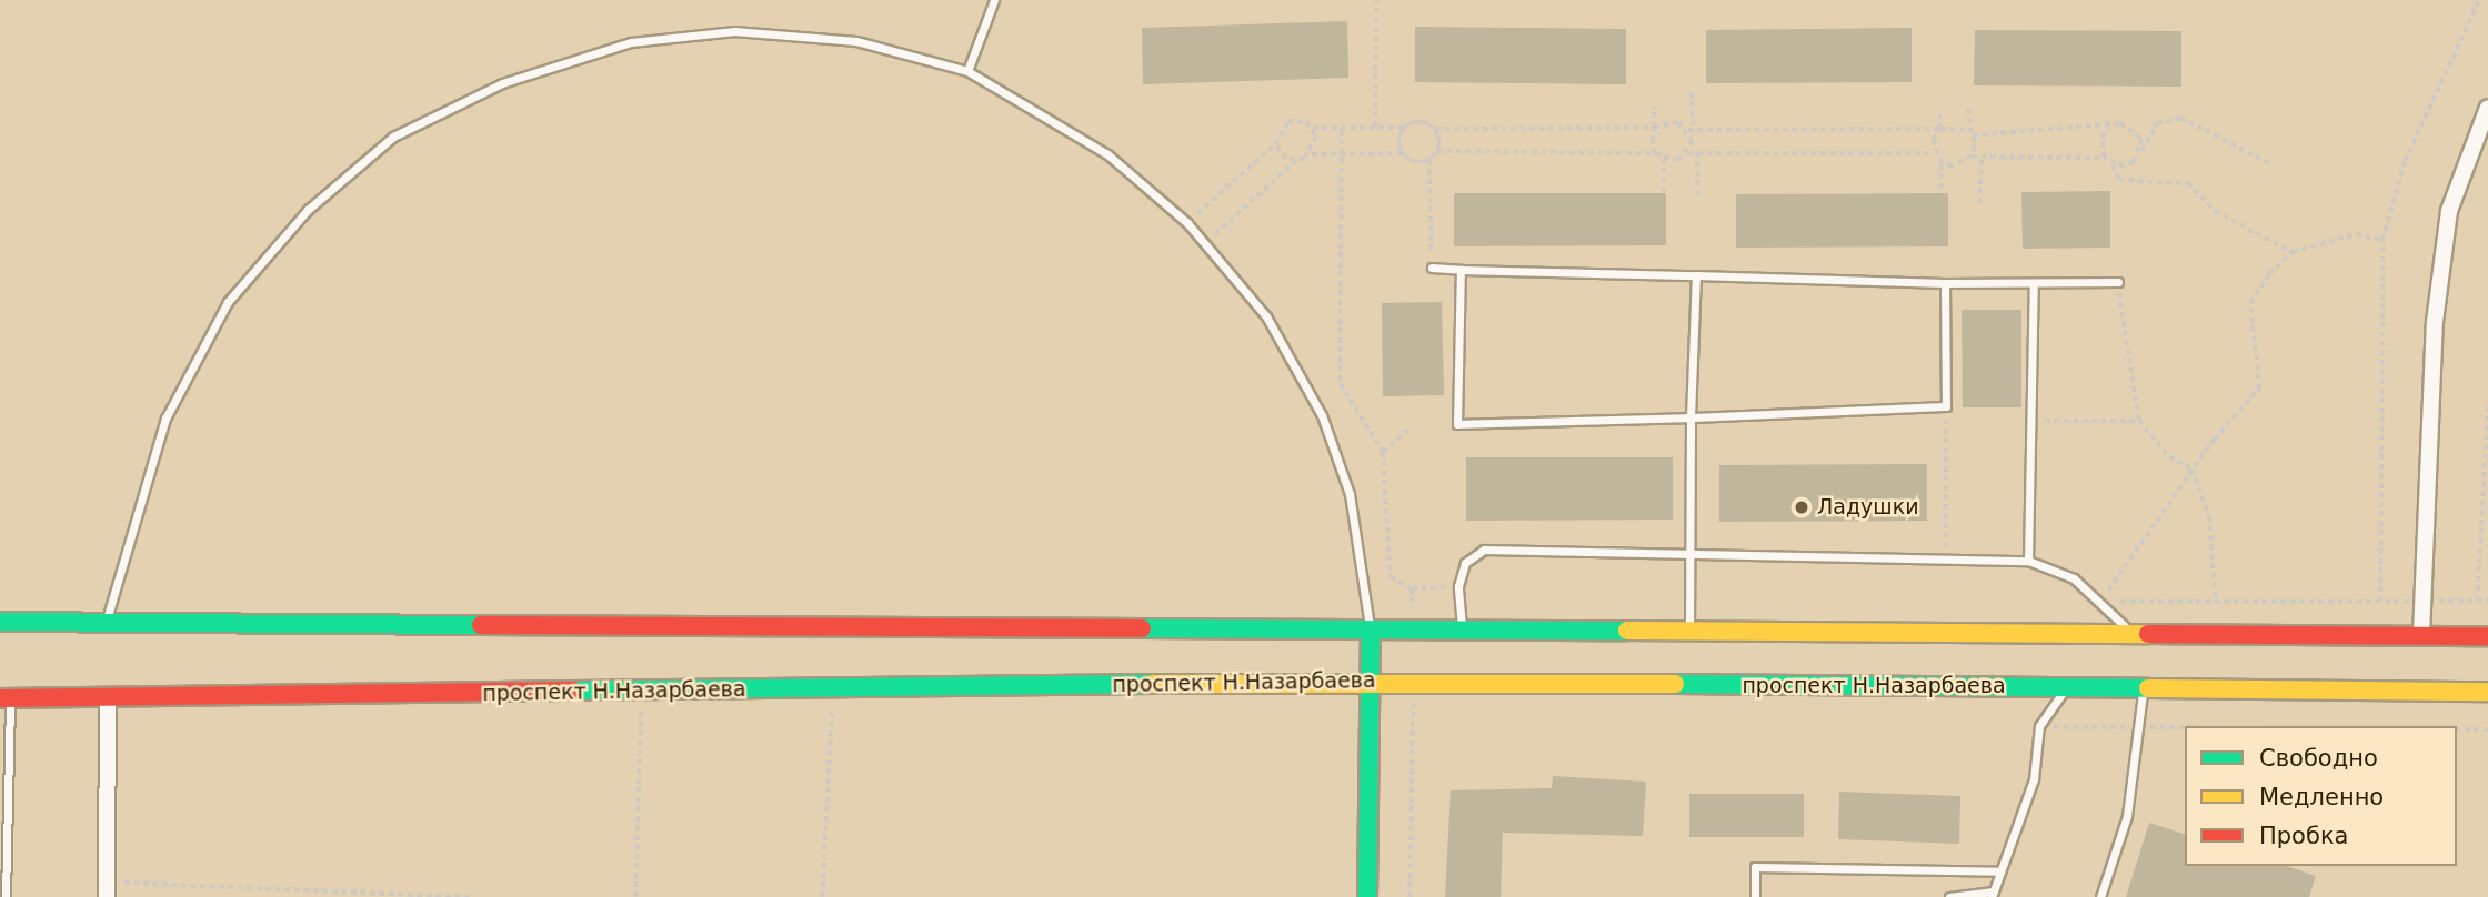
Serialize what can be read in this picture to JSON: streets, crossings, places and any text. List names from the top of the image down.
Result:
{
  "streets": {
    "main road": ["проспект Н.Назарбаева"]
  },
  "places": ["Ладушки"],
  "legend": ["Свободно", "Медленно", "Пробка"]
}
